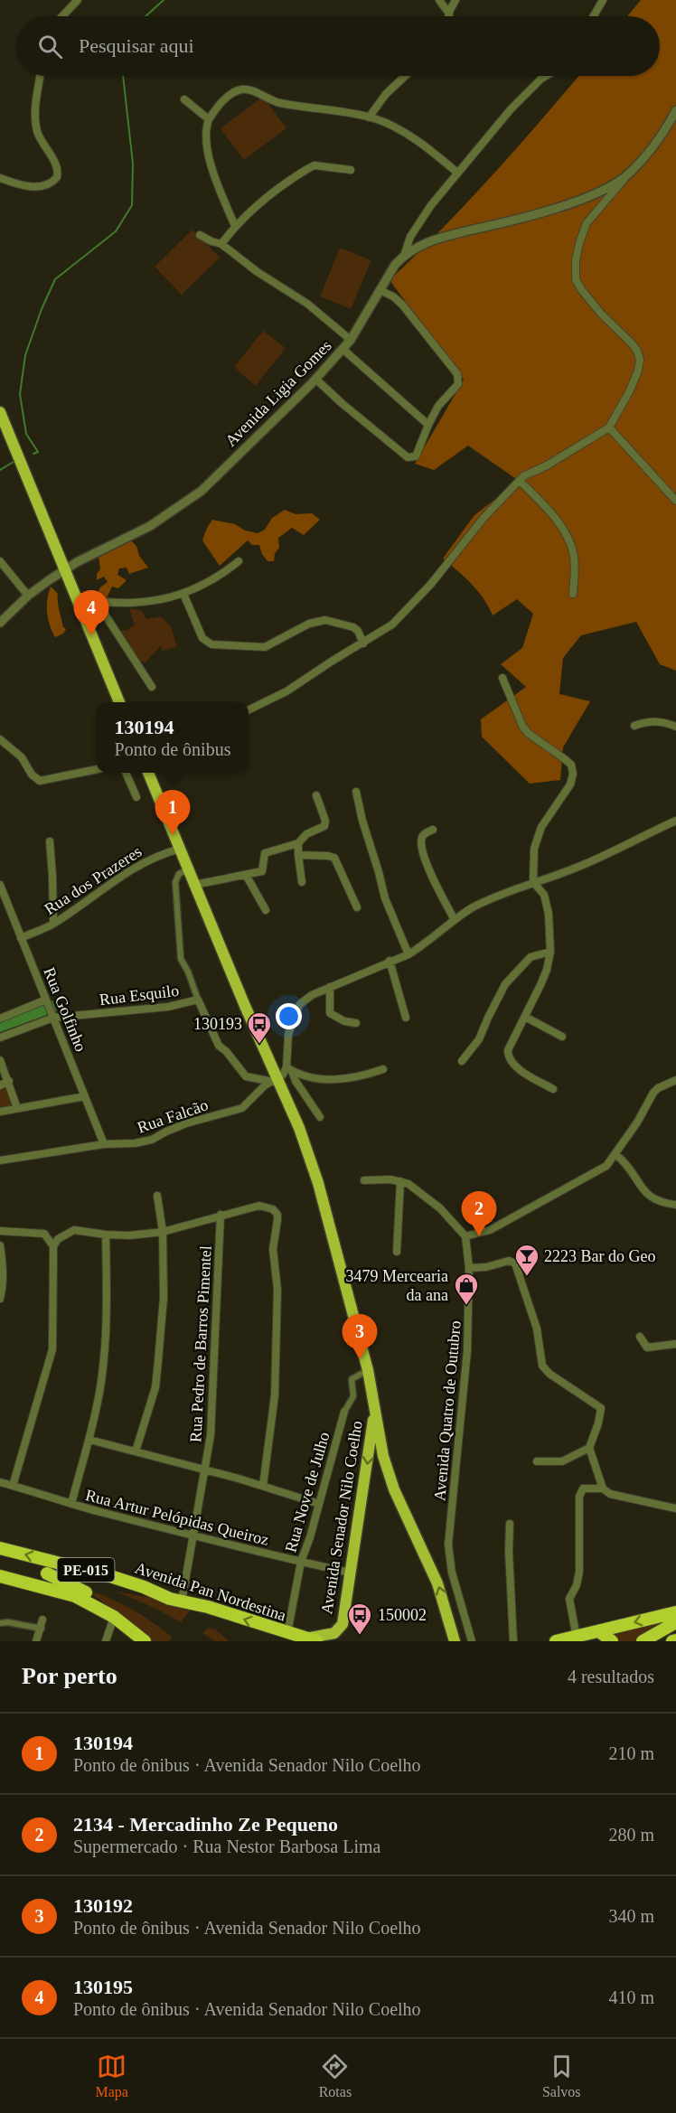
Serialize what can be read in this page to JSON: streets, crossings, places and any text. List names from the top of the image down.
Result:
{
  "streets": {
    "highway": ["PE-015", "Avenida Pan Nordestina"],
    "main road": ["Avenida Senador Nilo Coelho"],
    "street": [
      "Avenida Ligia Gomes",
      "Rua dos Prazeres",
      "Rua Esquilo",
      "Rua Golfinho",
      "Rua Falcão",
      "Rua Pedro de Barros Pimentel",
      "Avenida Quatro de Outubro",
      "Rua Nove de Julho",
      "Rua Artur Pelópidas Queiroz"
    ]
  },
  "crossings": [
    ["Rua dos Prazeres", "Rua Golfinho"],
    ["Rua dos Prazeres", "Avenida Senador Nilo Coelho"],
    ["Rua Esquilo", "Rua Golfinho"],
    ["Rua Esquilo", "Rua Falcão"],
    ["Rua Esquilo", "Avenida Senador Nilo Coelho"],
    ["Rua Golfinho", "Rua Falcão"],
    ["Rua Falcão", "Avenida Senador Nilo Coelho"],
    ["Rua Pedro de Barros Pimentel", "Rua Artur Pelópidas Queiroz"],
    ["Rua Pedro de Barros Pimentel", "Avenida Pan Nordestina"],
    ["Rua Nove de Julho", "Rua Artur Pelópidas Queiroz"],
    ["Rua Nove de Julho", "Avenida Senador Nilo Coelho"],
    ["Rua Nove de Julho", "Avenida Pan Nordestina"],
    ["Rua Artur Pelópidas Queiroz", "Avenida Senador Nilo Coelho"],
    ["Avenida Senador Nilo Coelho", "Avenida Pan Nordestina"]
  ],
  "places": {
    "bus stop": ["130193", "150002"],
    "bar": ["2223 Bar do Geo"],
    "shop": ["3479 Mercearia da ana"]
  },
  "page": {
    "search": "Pesquisar aqui",
    "pins": [
      "4",
      "1",
      "2",
      "3"
    ],
    "popup": ["130194", "Ponto de ônibus"],
    "heading": ["Por perto", "4 resultados"],
    "list": [
      {
        "mark": "1",
        "name": "130194",
        "note": "Ponto de ônibus · Avenida Senador Nilo Coelho",
        "value": "210 m"
      },
      {
        "mark": "2",
        "name": "2134 - Mercadinho Ze Pequeno",
        "note": "Supermercado · Rua Nestor Barbosa Lima",
        "value": "280 m"
      },
      {
        "mark": "3",
        "name": "130192",
        "note": "Ponto de ônibus · Avenida Senador Nilo Coelho",
        "value": "340 m"
      },
      {
        "mark": "4",
        "name": "130195",
        "note": "Ponto de ônibus · Avenida Senador Nilo Coelho",
        "value": "410 m"
      }
    ],
    "nav": ["Mapa", "Rotas", "Salvos"]
  }
}
